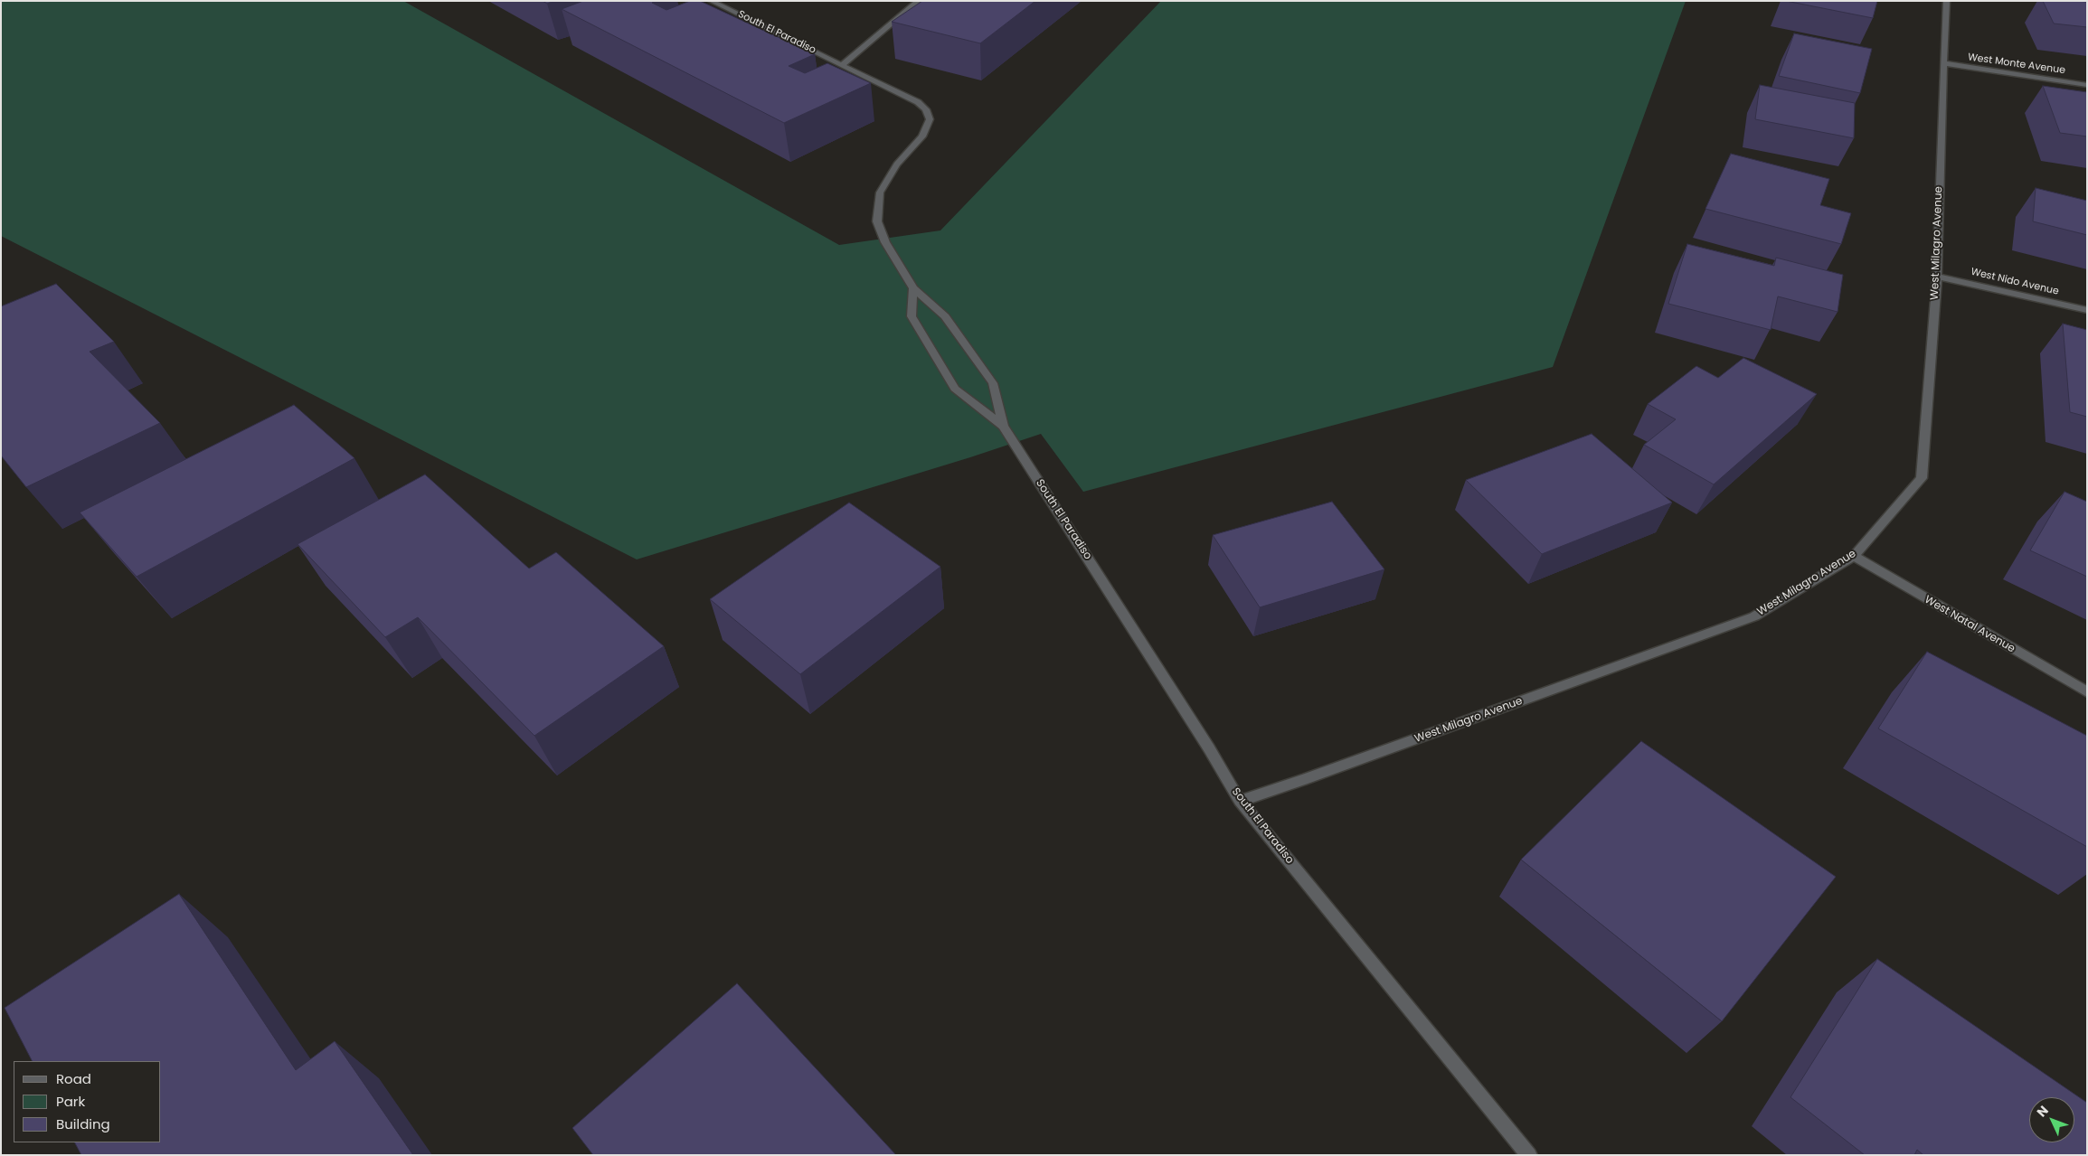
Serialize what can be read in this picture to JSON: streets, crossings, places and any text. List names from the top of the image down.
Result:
{
  "streets": {
    "street": [
      "South El Paradiso",
      "West Monte Avenue",
      "West Milagro Avenue",
      "West Nido Avenue",
      "West Natal Avenue"
    ]
  },
  "crossings": [
    ["South El Paradiso", "West Milagro Avenue"],
    ["West Monte Avenue", "West Milagro Avenue"],
    ["West Milagro Avenue", "West Nido Avenue"],
    ["West Milagro Avenue", "West Natal Avenue"]
  ],
  "legend": ["Road", "Park", "Building"],
  "north": "top left"
}
